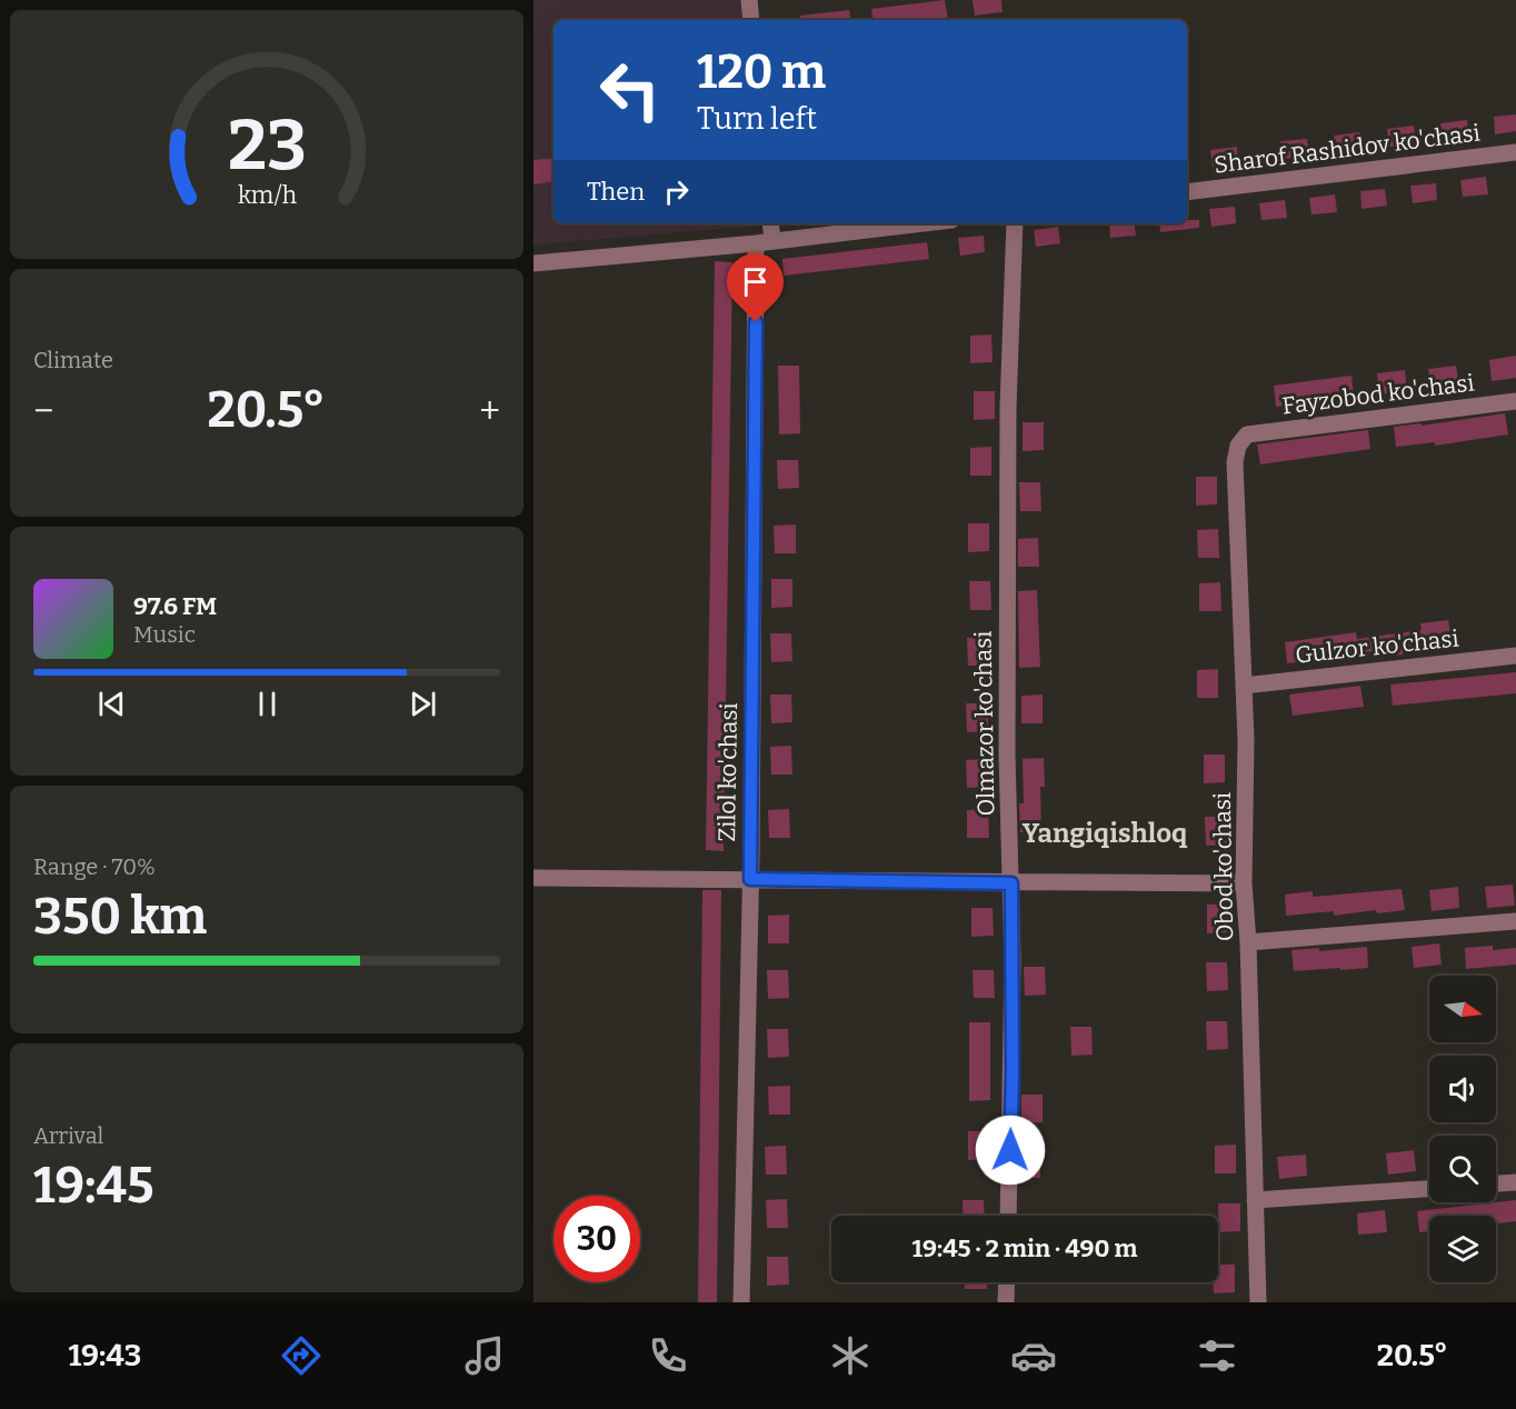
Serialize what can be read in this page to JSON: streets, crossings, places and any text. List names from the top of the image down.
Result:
{
  "streets": {
    "street": [
      "Sharof Rashidov ko'chasi",
      "Fayzobod ko'chasi",
      "Gulzor ko'chasi",
      "Olmazor ko'chasi",
      "Zilol ko'chasi",
      "Obod ko'chasi"
    ]
  },
  "crossings": [
    ["Fayzobod ko'chasi", "Obod ko'chasi"],
    ["Gulzor ko'chasi", "Obod ko'chasi"]
  ],
  "districts": ["Yangiqishloq"],
  "north": "right",
  "page": {
    "turn": ["120 m", "Turn left"],
    "then": "Then",
    "tile": [
      "Climate",
      ["Range · 70%", "350 km"],
      ["Arrival", "19:45"]
    ],
    "heat": ["−", "20.5°", "+"],
    "song": ["97.6 FM", "Music"],
    "limit": "30",
    "trip": "19:45 · 2 min · 490 m",
    "tabs": ["19:43", "20.5°"],
    "gauge": ["23", "km/h"]
  }
}
